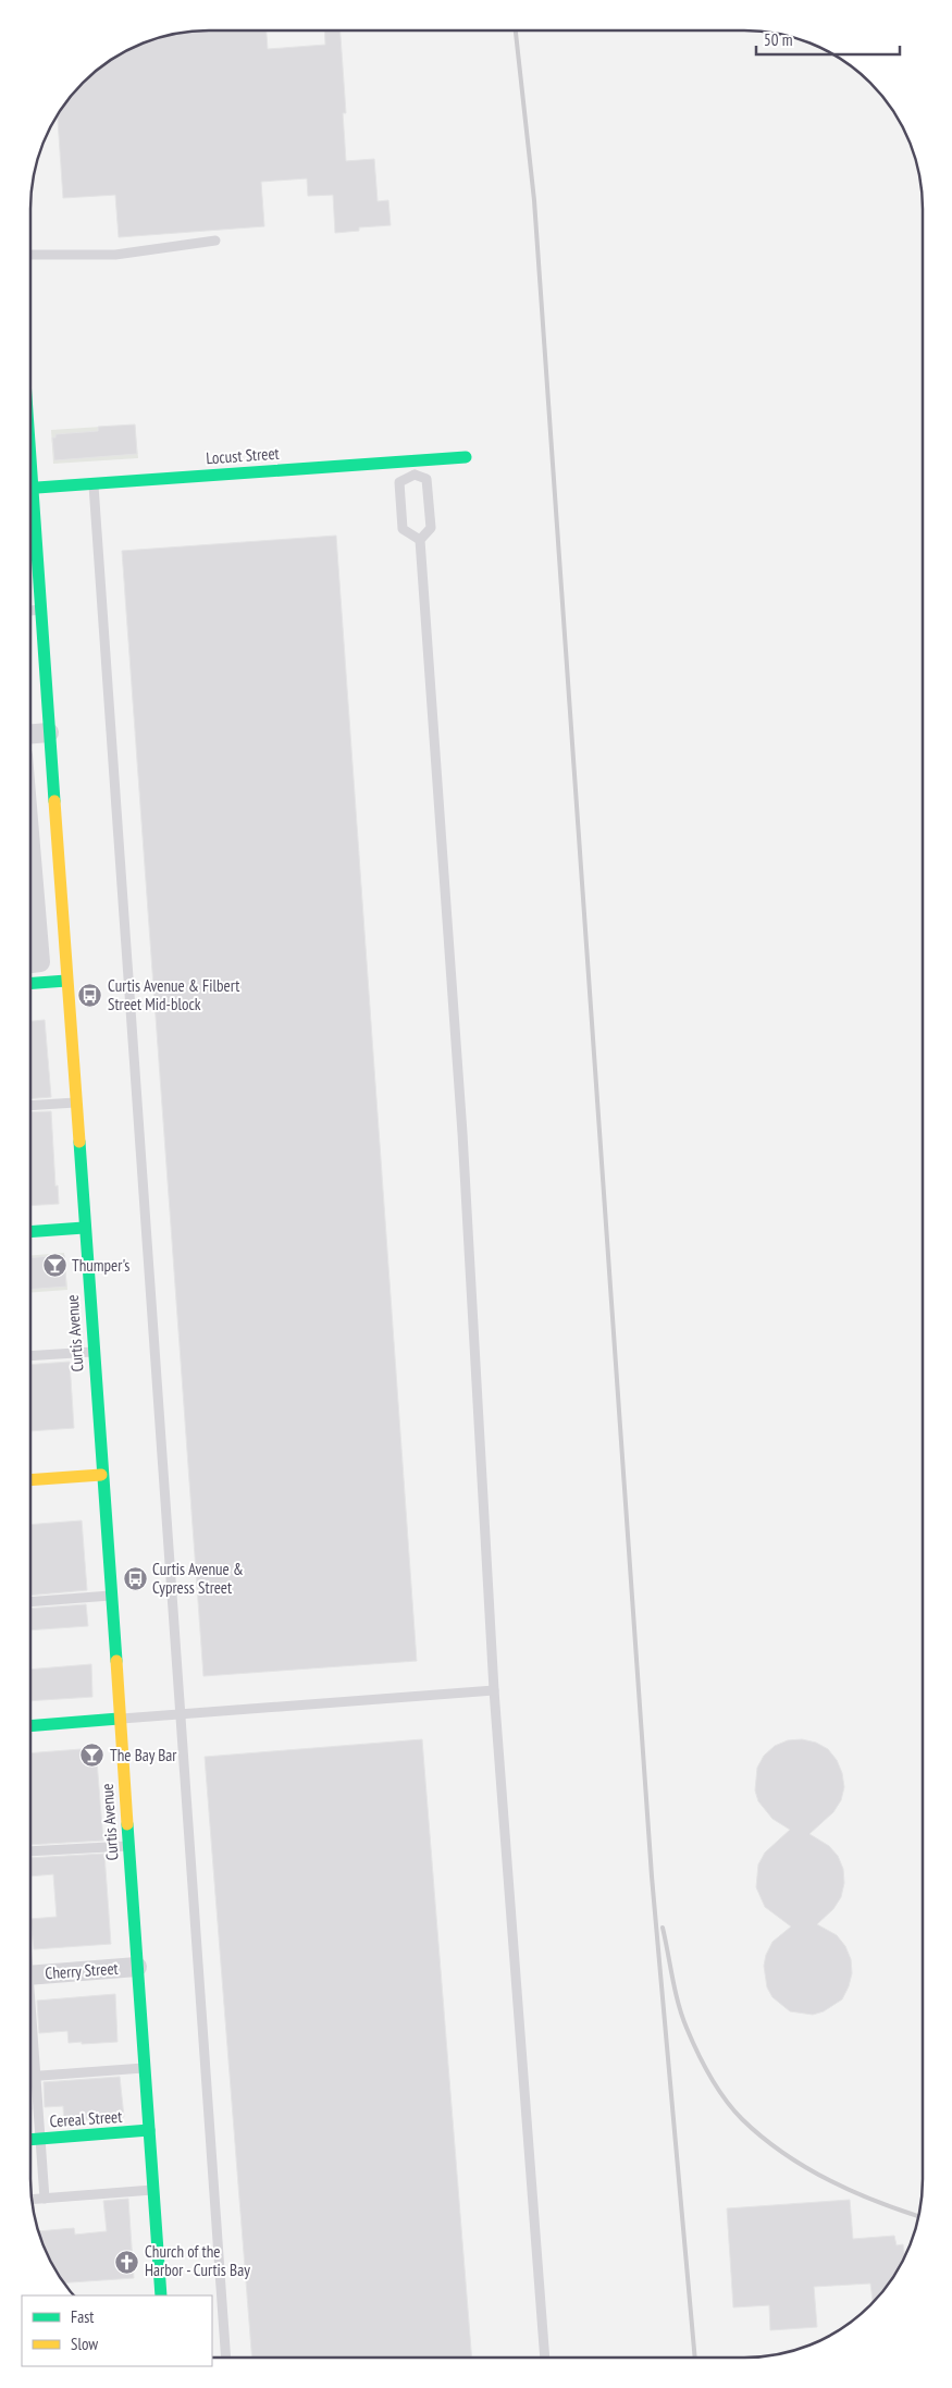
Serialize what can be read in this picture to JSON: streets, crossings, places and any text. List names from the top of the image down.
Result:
{
  "streets": {
    "main road": ["Locust Street", "Curtis Avenue", "Cereal Street"],
    "street": ["Cherry Street"]
  },
  "crossings": [
    ["Curtis Avenue", "Cherry Street"],
    ["Curtis Avenue", "Cereal Street"]
  ],
  "places": {
    "bus stop": ["Curtis Avenue & Filbert Street Mid-block", "Curtis Avenue & Cypress Street"],
    "bar": ["Thumper's", "The Bay Bar"],
    "church": ["Church of the Harbor - Curtis Bay"]
  },
  "legend": ["Fast", "Slow"],
  "scale_bar": "50 m"
}
